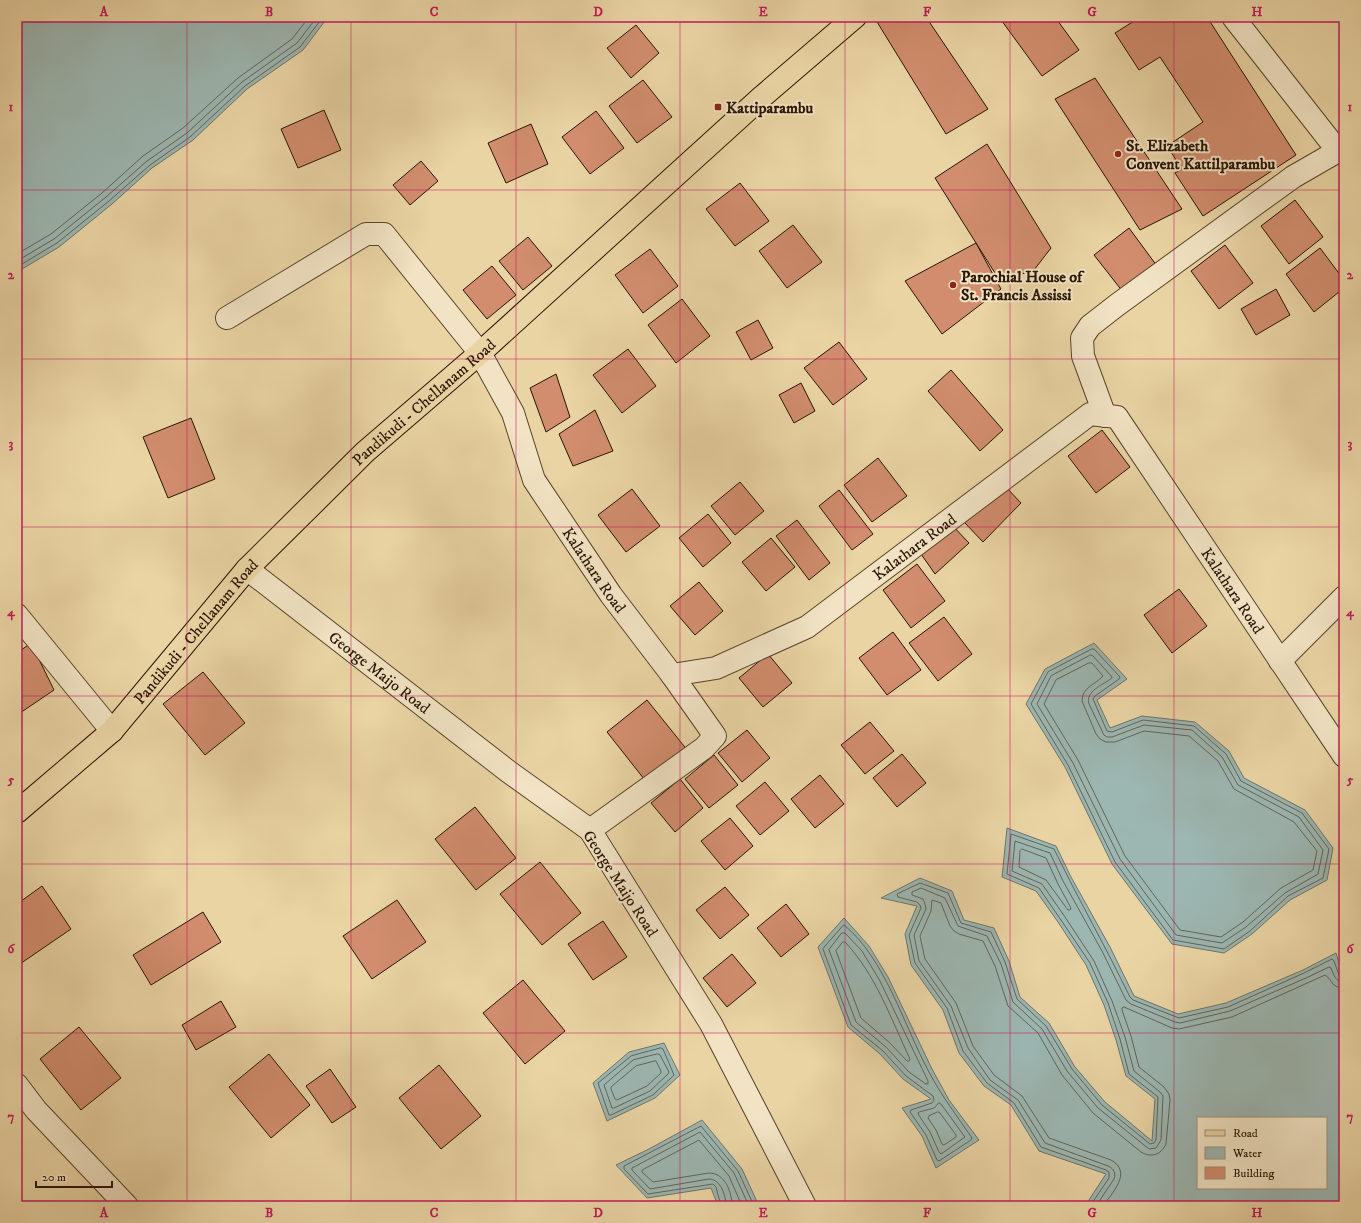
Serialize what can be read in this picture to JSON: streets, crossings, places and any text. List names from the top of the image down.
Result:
{
  "streets": {
    "main road": ["Pandikudi - Chellanam Road"],
    "street": ["Kalathara Road", "George Maijo Road"]
  },
  "crossings": [
    ["Pandikudi - Chellanam Road", "Kalathara Road"],
    ["Pandikudi - Chellanam Road", "George Maijo Road"]
  ],
  "places": {
    "transit": ["Kattiparambu"],
    "other": ["St. Elizabeth Convent Kattilparambu", "Parochial House of St. Francis Assissi"]
  },
  "legend": ["Road", "Water", "Building"],
  "scale_bar": "20 m",
  "grid": {
    "columns": [
      "A",
      "B",
      "C",
      "D",
      "E",
      "F",
      "G",
      "H"
    ],
    "rows": [
      "1",
      "2",
      "3",
      "4",
      "5",
      "6",
      "7"
    ]
  }
}
